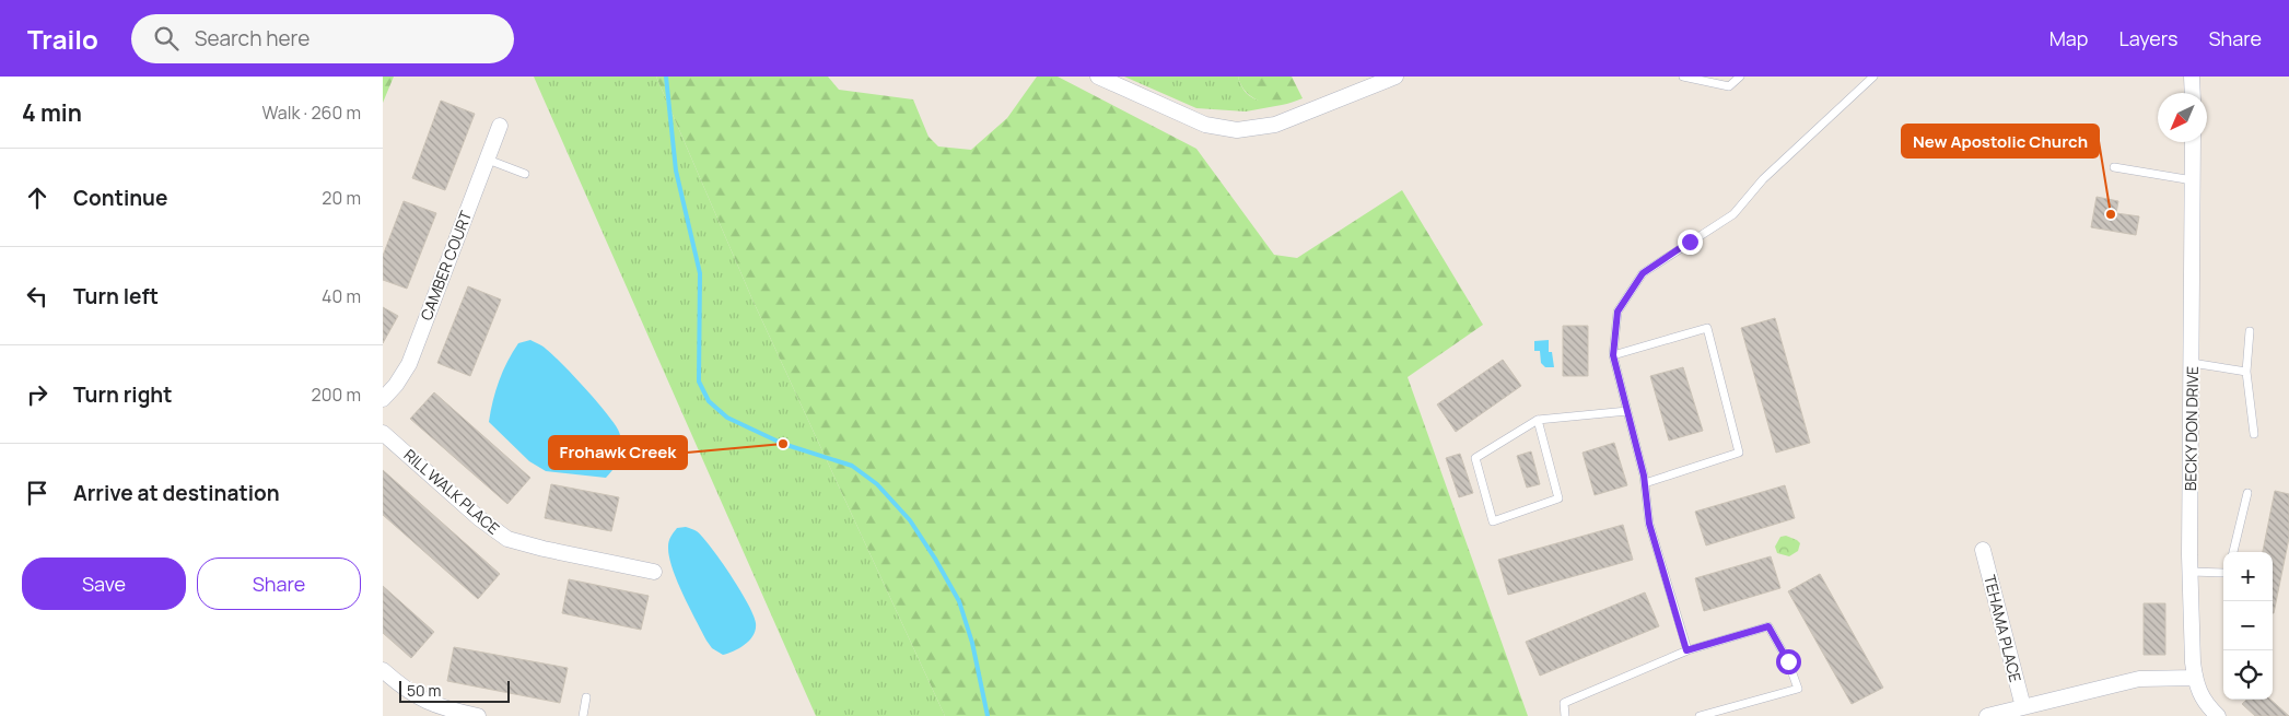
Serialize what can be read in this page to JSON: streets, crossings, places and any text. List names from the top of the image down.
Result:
{
  "streets": {
    "street": [
      "CAMBER COURT",
      "BECKY DON DRIVE",
      "RILL WALK PLACE",
      "TEHAMA PLACE"
    ]
  },
  "places": ["New Apostolic Church", "Frohawk Creek"],
  "scale_bar": "50 m",
  "north": "bottom left",
  "page": {
    "header": "Trailo",
    "search": "Search here",
    "nav": ["Map", "Layers", "Share"],
    "heading": ["4 min", "Walk · 260 m"],
    "list": [
      ["Continue", "20 m"],
      ["Turn left", "40 m"],
      ["Turn right", "200 m"],
      "Arrive at destination"
    ],
    "buttons": ["Save", "Share"],
    "map_buttons": ["+", "−"],
    "scale": "50 m"
  }
}
